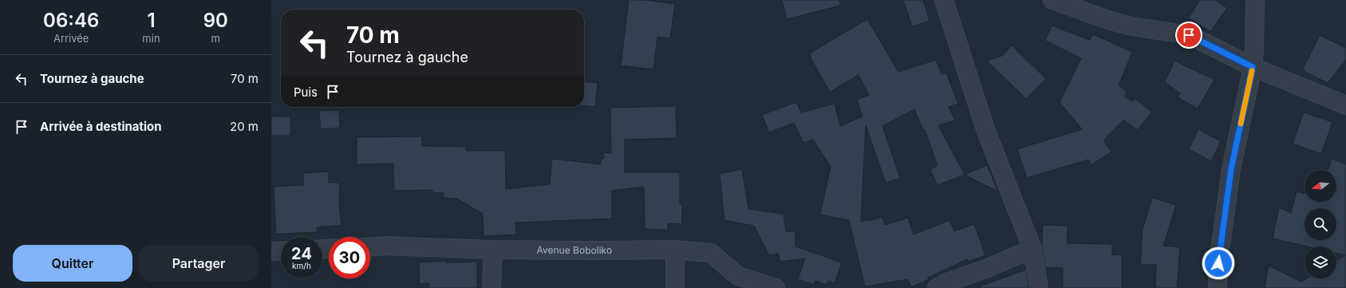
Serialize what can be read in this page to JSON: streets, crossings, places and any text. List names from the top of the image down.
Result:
{
  "streets": {
    "street": ["Avenue Boboliko"]
  },
  "north": "left",
  "page": {
    "eta": [
      "06:46",
      "Arrivée",
      "1",
      "min",
      "90",
      "m"
    ],
    "turn": ["70 m", "Tournez à gauche"],
    "list": [
      {
        "name": "Tournez à gauche",
        "value": "70 m"
      },
      {
        "name": "Arrivée à destination",
        "value": "20 m"
      }
    ],
    "then": "Puis",
    "speed": "24 km/h",
    "limit": "30",
    "buttons": ["Quitter", "Partager"]
  }
}
